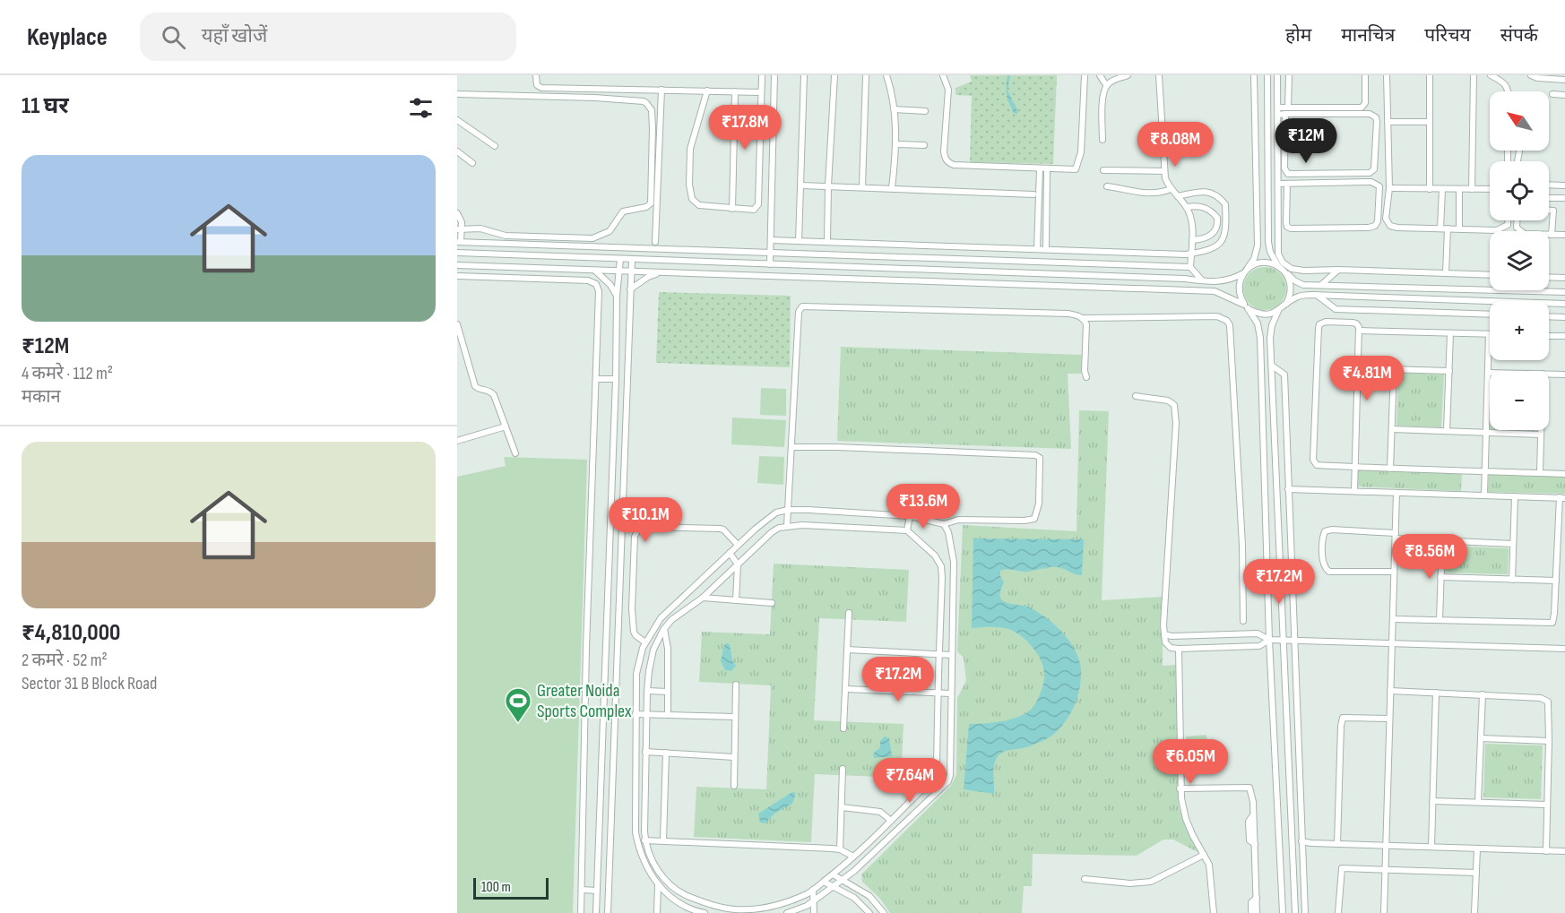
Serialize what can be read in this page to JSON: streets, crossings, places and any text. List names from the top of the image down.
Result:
{
  "places": {
    "sports": ["Greater Noida Sports Complex"]
  },
  "scale_bar": "100 m",
  "north": "top left",
  "page": {
    "header": "Keyplace",
    "search": "यहाँ खोजें",
    "nav": [
      "होम",
      "मानचित्र",
      "परिचय",
      "संपर्क"
    ],
    "heading": "11 घर",
    "map_buttons": ["+", "−"],
    "price": [
      "₹17.8M",
      "₹12M",
      "₹8.08M",
      "₹4.81M",
      "₹13.6M",
      "₹10.1M",
      "₹8.56M",
      "₹17.2M",
      "₹17.2M",
      "₹6.05M",
      "₹7.64M"
    ],
    "list": [
      {
        "name": "₹12M",
        "note": "4 कमरे · 112 m² · मकान"
      },
      {
        "name": "₹4,810,000",
        "note": "2 कमरे · 52 m² · Sector 31 B Block Road"
      }
    ],
    "scale": "100 m"
  }
}
